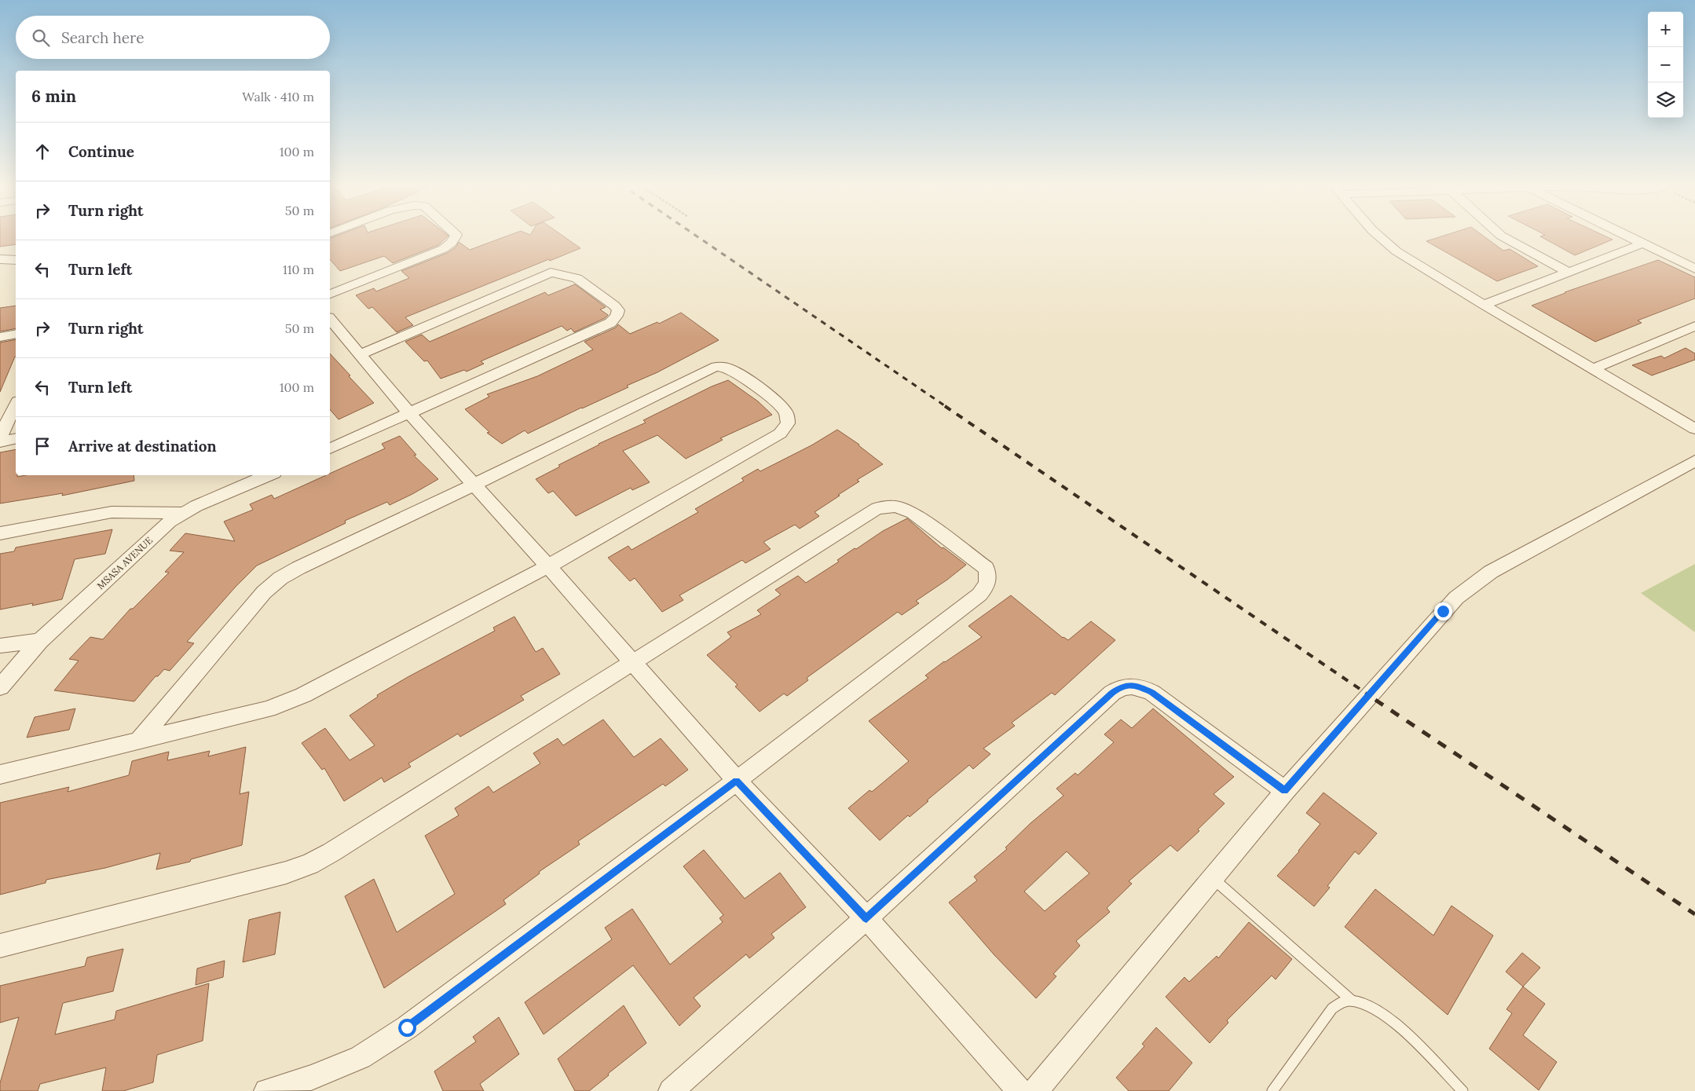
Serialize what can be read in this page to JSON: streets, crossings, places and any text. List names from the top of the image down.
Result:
{
  "streets": {
    "street": ["MSASA AVENUE"]
  },
  "page": {
    "map_buttons": ["+", "−"],
    "search": "Search here",
    "heading": ["6 min", "Walk · 410 m"],
    "list": [
      ["Continue", "100 m"],
      ["Turn right", "50 m"],
      ["Turn left", "110 m"],
      ["Turn right", "50 m"],
      ["Turn left", "100 m"],
      "Arrive at destination"
    ]
  }
}
